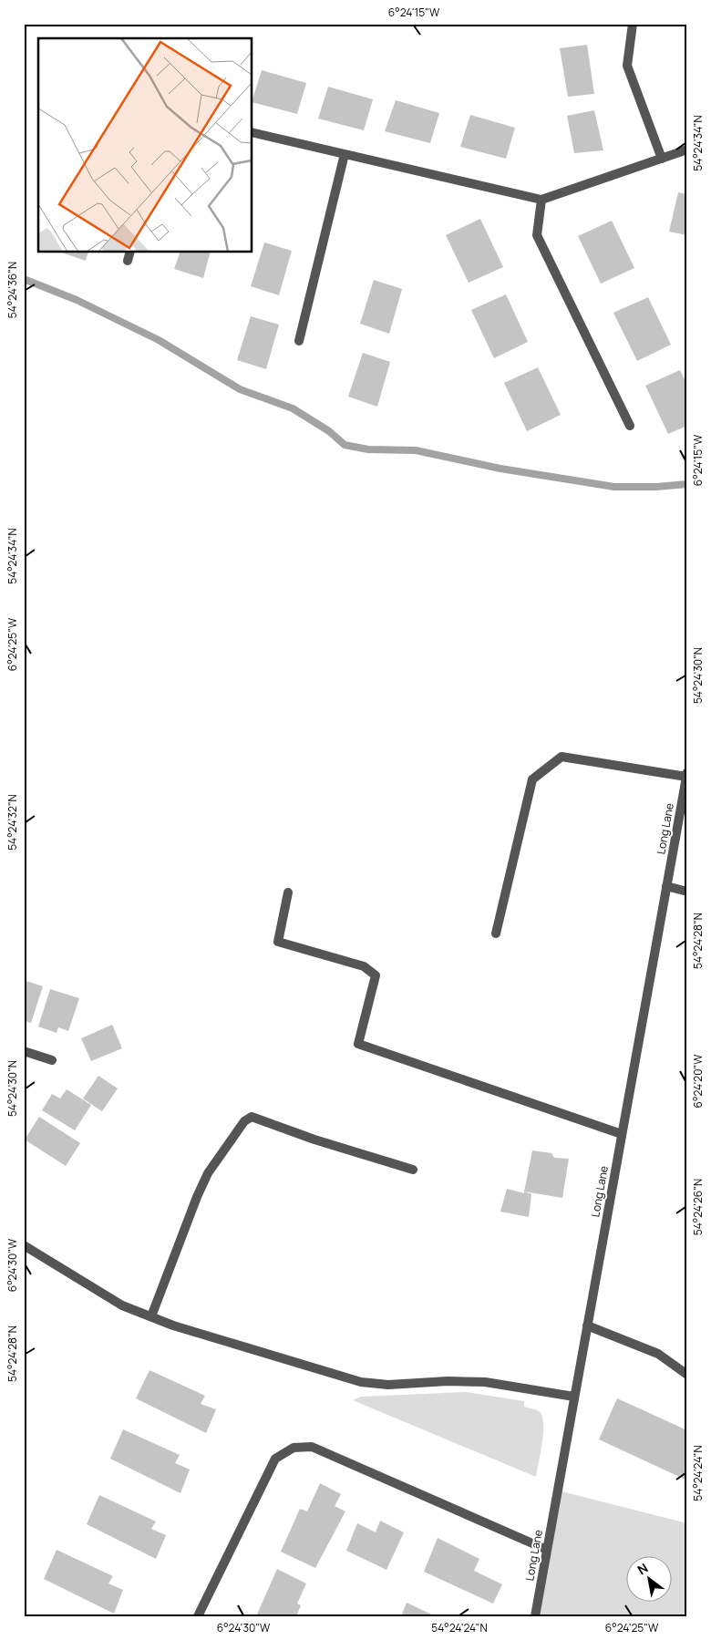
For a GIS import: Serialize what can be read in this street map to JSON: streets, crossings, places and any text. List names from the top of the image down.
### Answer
{
  "streets": {
    "street": ["Long Lane"]
  },
  "north": "top left",
  "coordinates": [
    "6°24'15\"W",
    "54°24'34\"N",
    "54°24'36\"N",
    "6°24'25\"W",
    "54°24'30\"N",
    "54°24'32\"N",
    "54°24'28\"N",
    "6°24'20\"W",
    "54°24'26\"N",
    "6°24'30\"W",
    "54°24'24\"N"
  ]
}
